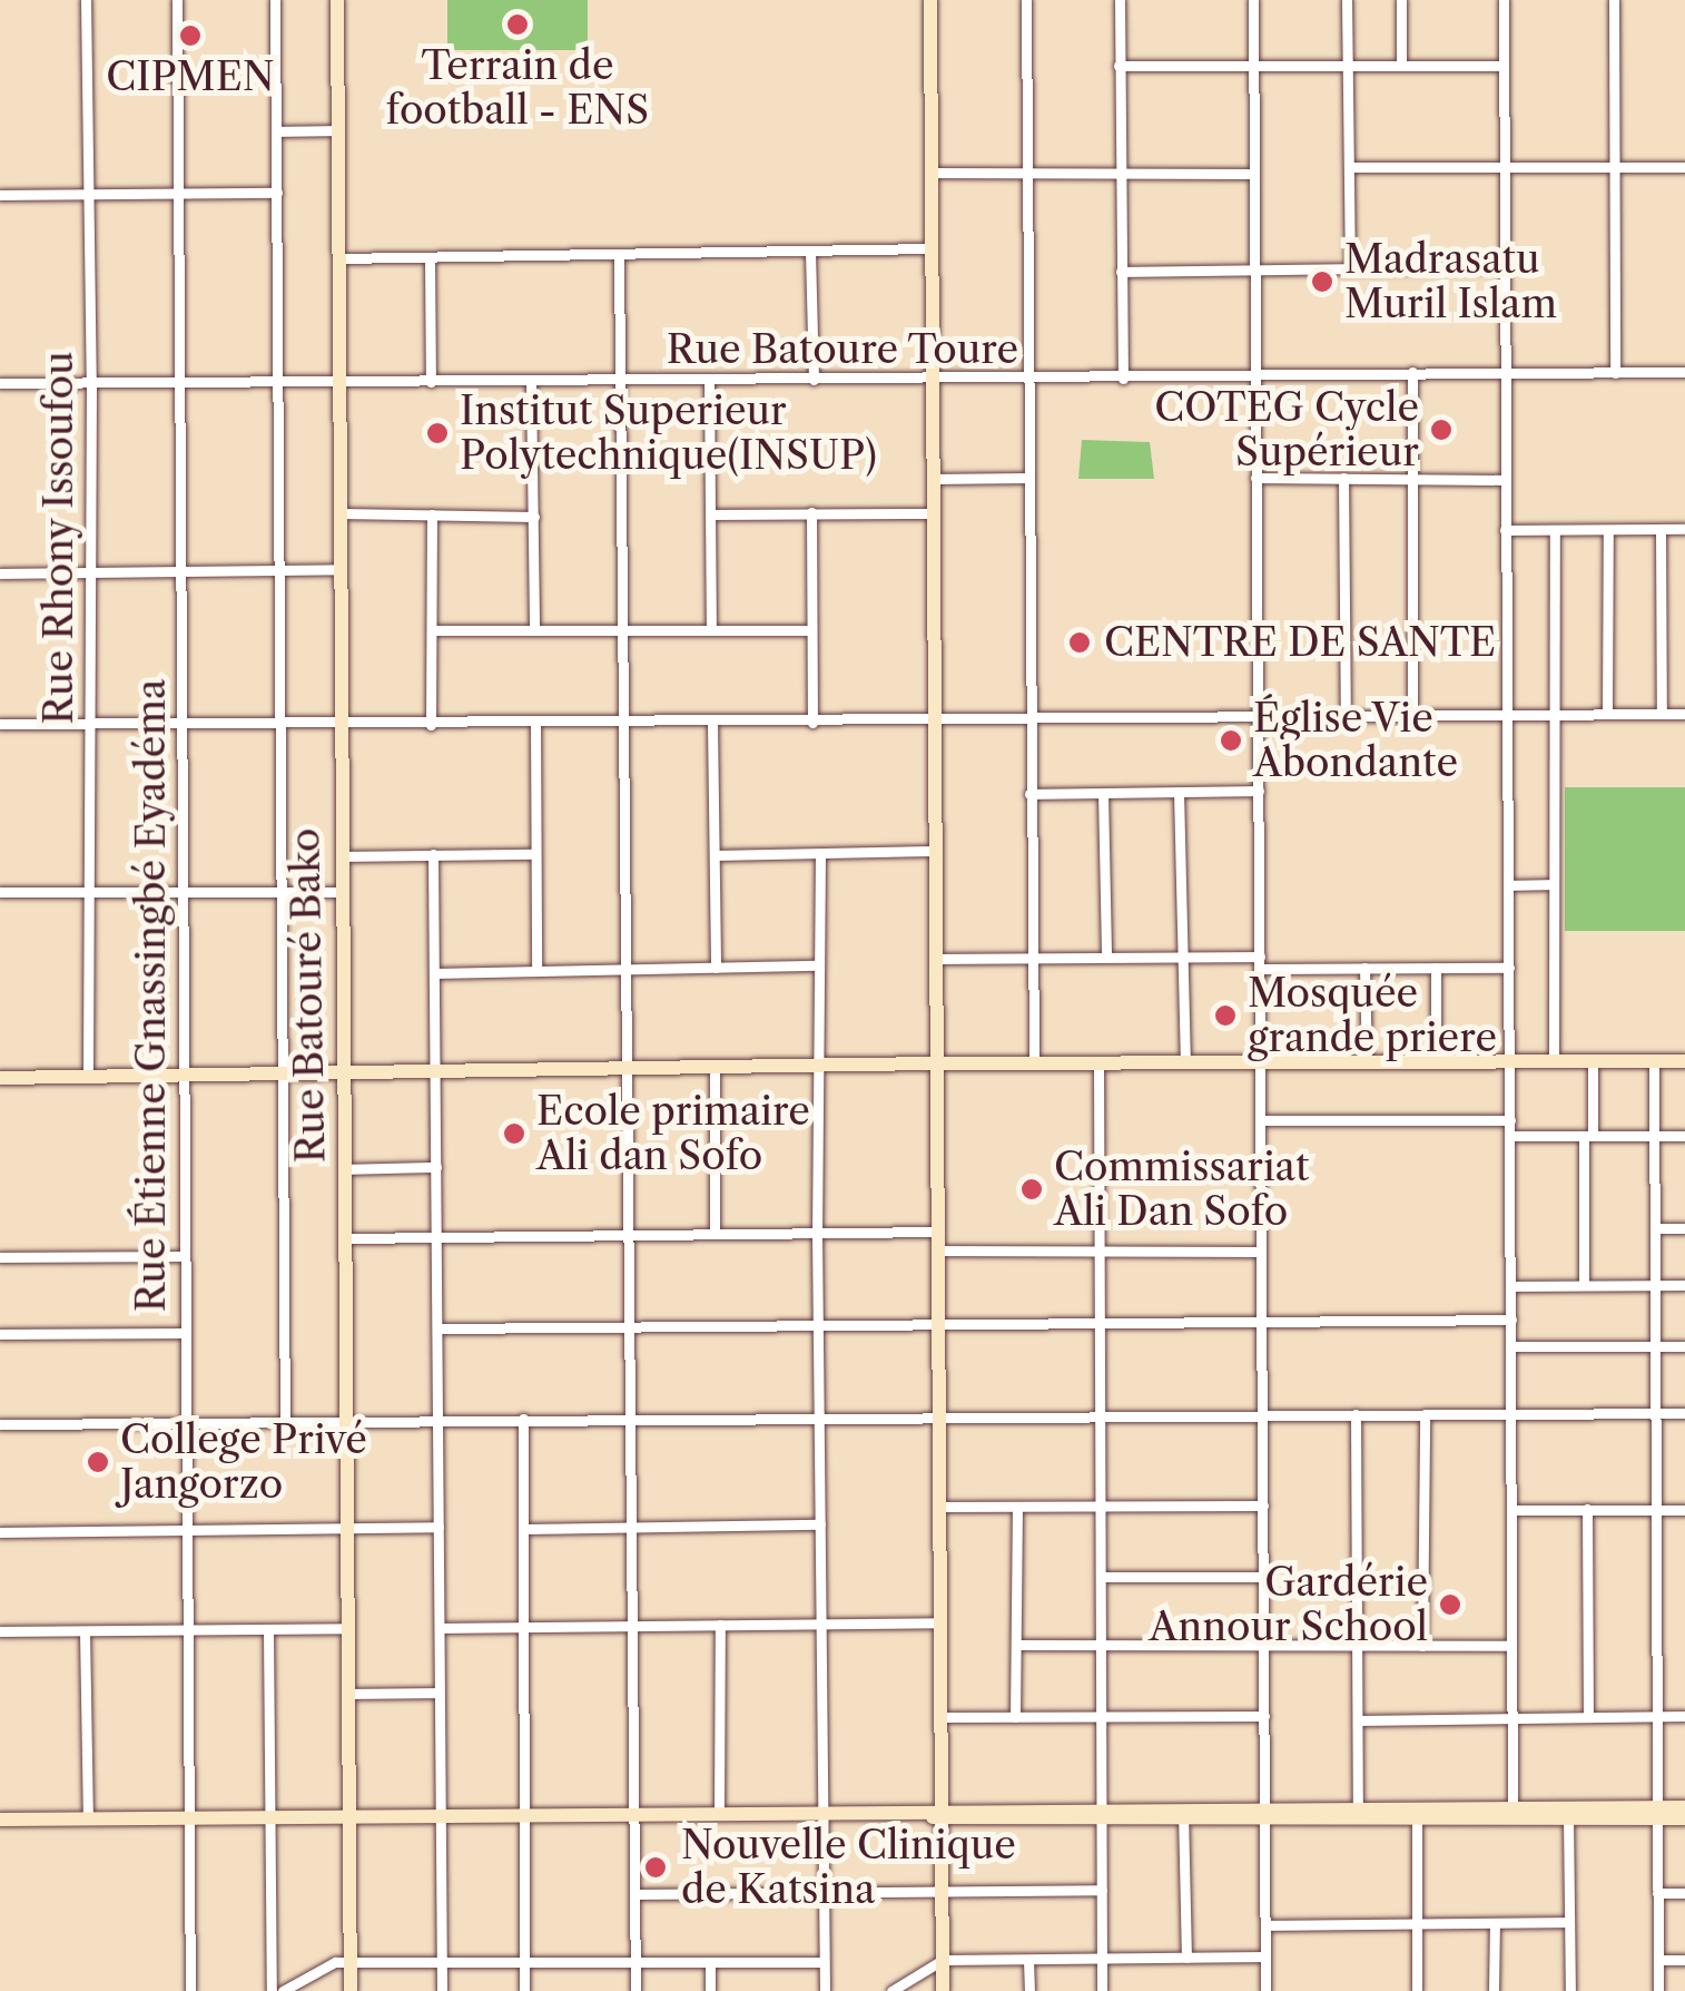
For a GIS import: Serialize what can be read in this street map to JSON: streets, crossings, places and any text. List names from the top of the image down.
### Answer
{
  "streets": {
    "street": [
      "Rue Batoure Toure",
      "Rue Rhony Issoufou",
      "Rue Étienne Gnassingbé Eyadéma",
      "Rue Batouré Bako"
    ]
  },
  "crossings": [
    ["Rue Batoure Toure", "Rue Rhony Issoufou"],
    ["Rue Batoure Toure", "Rue Étienne Gnassingbé Eyadéma"],
    ["Rue Batoure Toure", "Rue Batouré Bako"]
  ],
  "places": [
    "Terrain de football - ENS",
    "CIPMEN",
    "Madrasatu Muril Islam",
    "COTEG Cycle Supérieur",
    "Institut Superieur Polytechnique(INSUP)",
    "CENTRE DE SANTE",
    "Église Vie Abondante",
    "Mosquée grande priere",
    "Ecole primaire Ali dan Sofo",
    "Commissariat Ali Dan Sofo",
    "College Privé Jangorzo",
    "Gardérie Annour School",
    "Nouvelle Clinique de Katsina"
  ]
}
